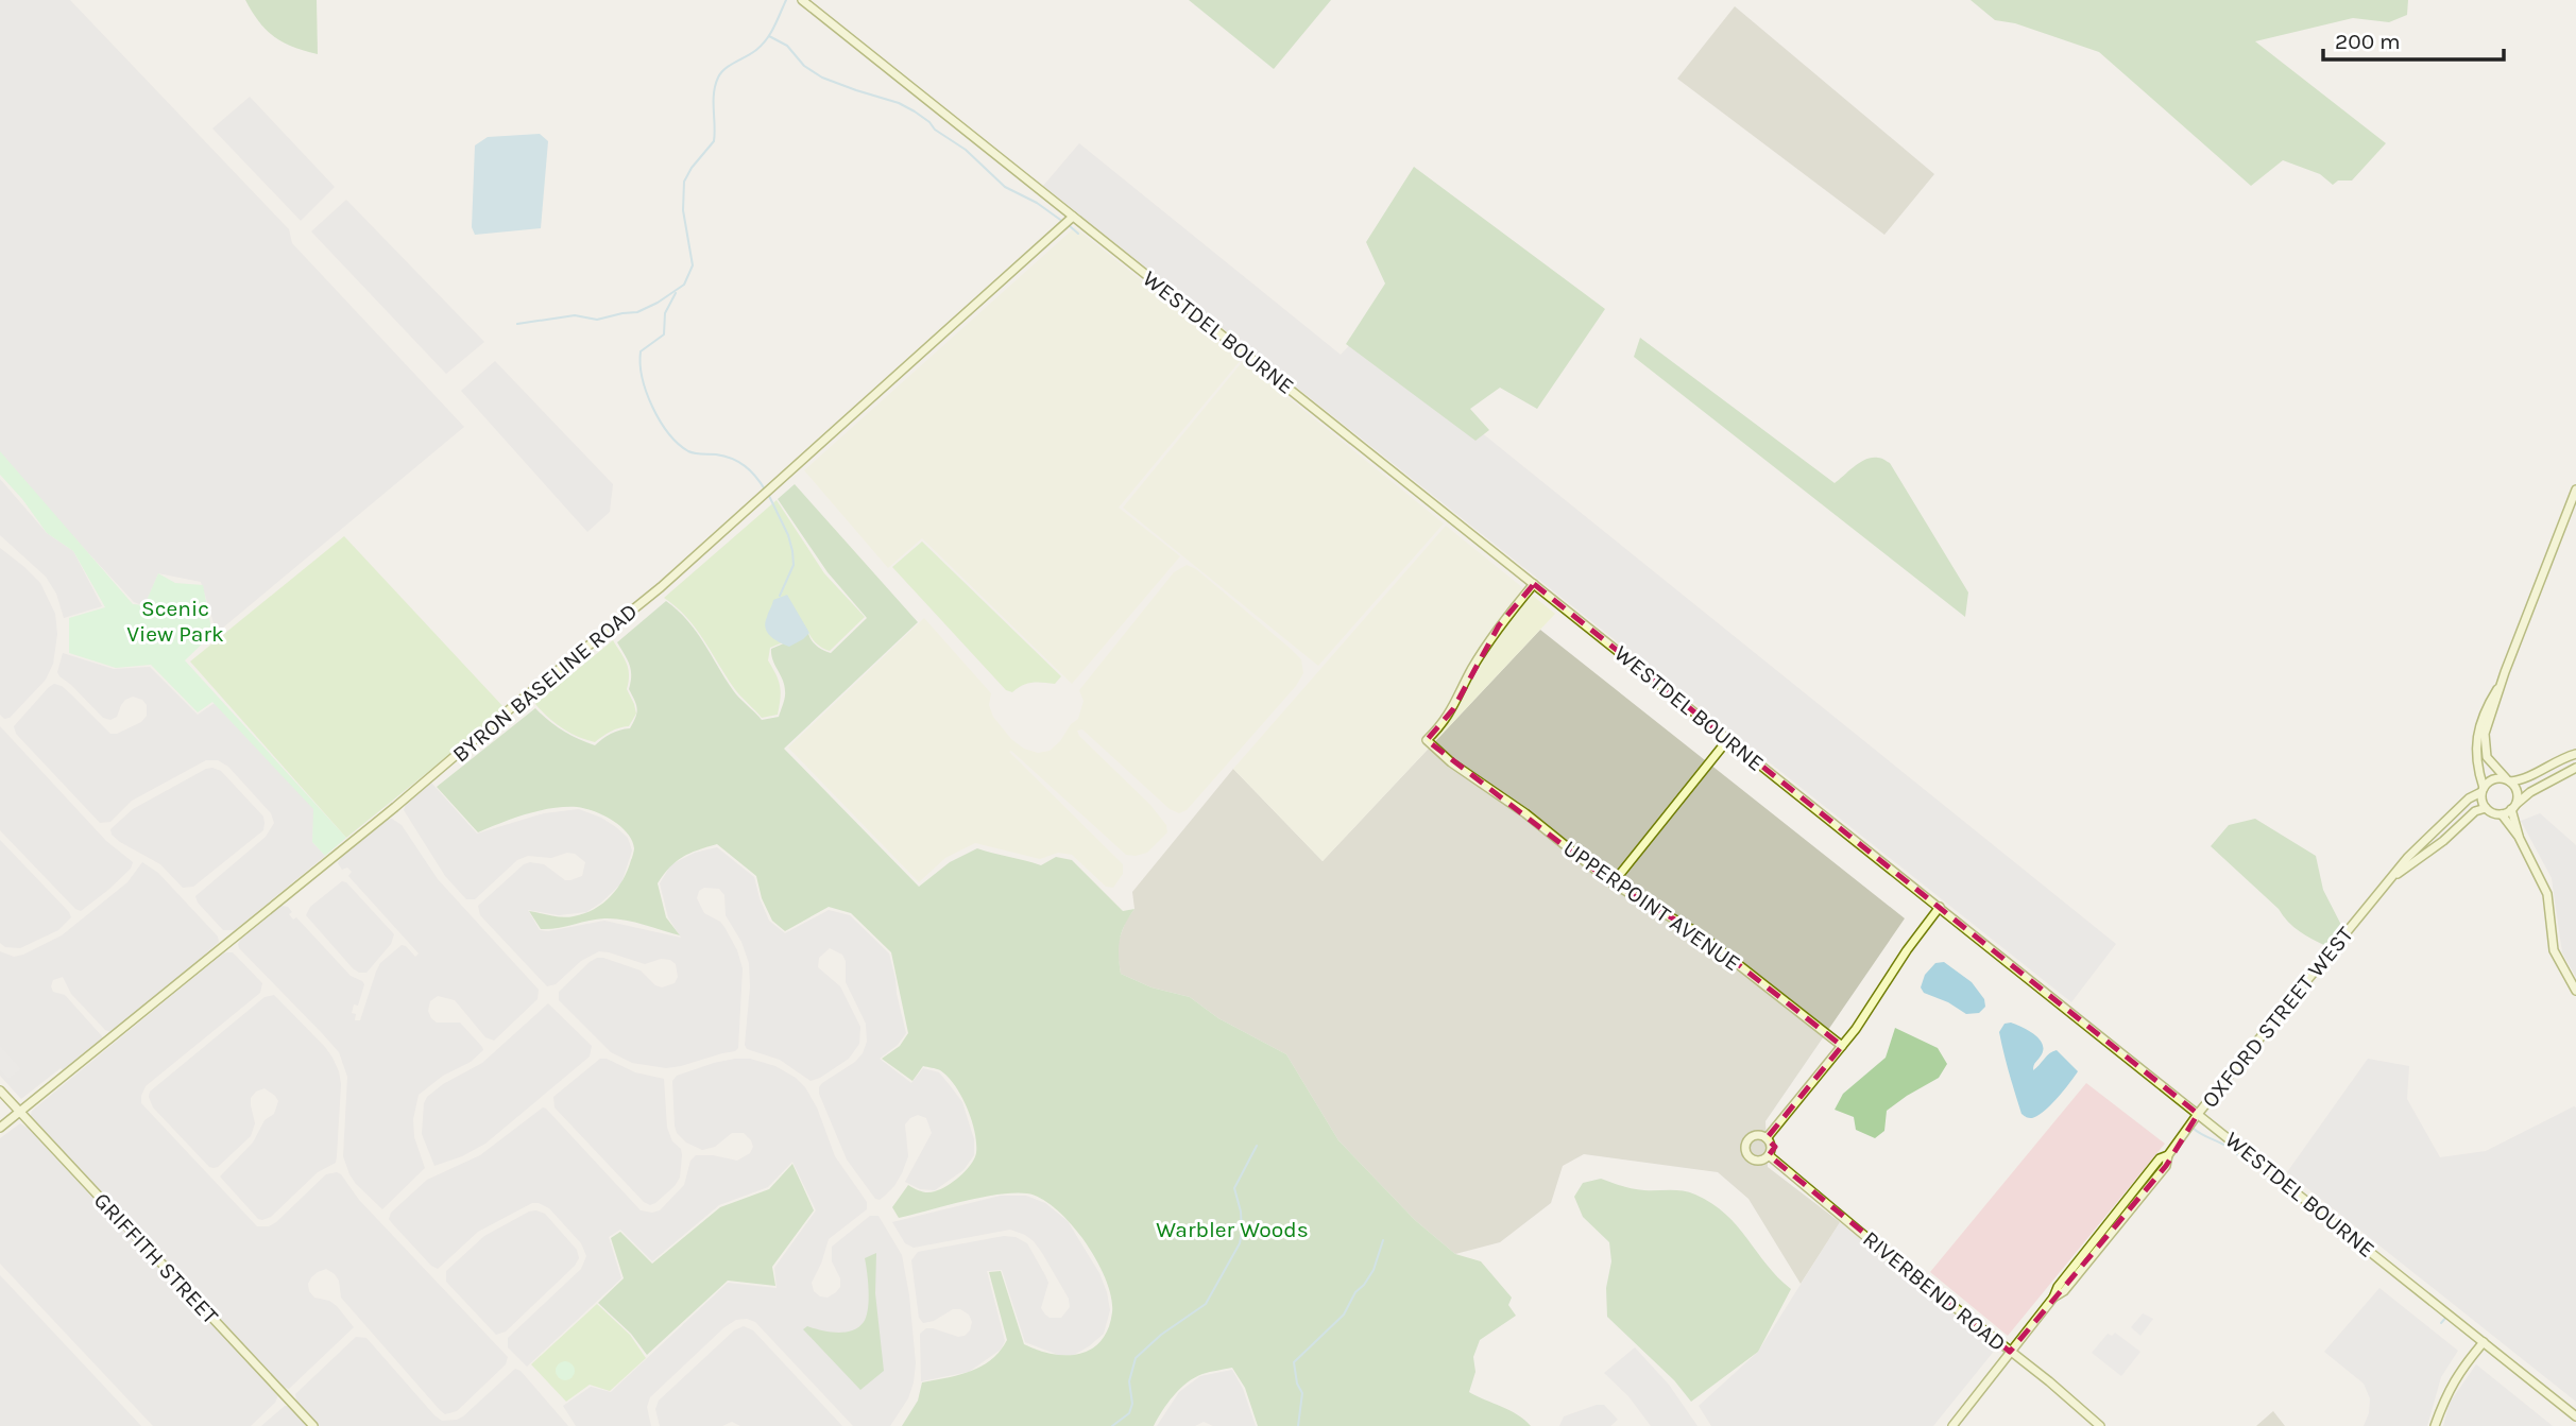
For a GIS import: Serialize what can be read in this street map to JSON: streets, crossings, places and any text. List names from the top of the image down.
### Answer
{
  "streets": {
    "main road": [
      "WESTDEL BOURNE",
      "BYRON BASELINE ROAD",
      "UPPERPOINT AVENUE",
      "OXFORD STREET WEST",
      "GRIFFITH STREET",
      "RIVERBEND ROAD"
    ]
  },
  "crossings": [
    ["WESTDEL BOURNE", "BYRON BASELINE ROAD"],
    ["WESTDEL BOURNE", "UPPERPOINT AVENUE"],
    ["WESTDEL BOURNE", "OXFORD STREET WEST"],
    ["BYRON BASELINE ROAD", "GRIFFITH STREET"],
    ["OXFORD STREET WEST", "RIVERBEND ROAD"]
  ],
  "parks": ["Scenic View Park", "Warbler Woods"],
  "scale_bar": "200 m"
}
